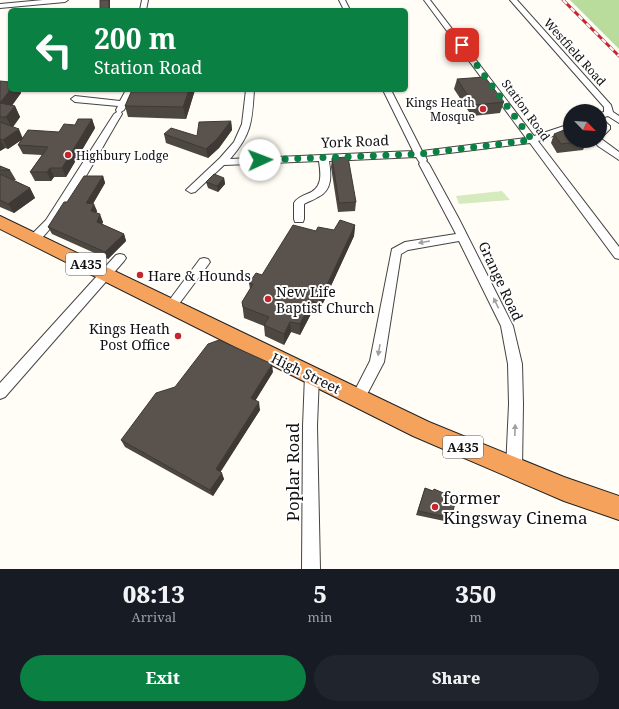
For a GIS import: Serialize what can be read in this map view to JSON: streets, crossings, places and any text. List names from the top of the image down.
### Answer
{
  "streets": {
    "highway": ["A435", "High Street"],
    "street": [
      "Westfield Road",
      "Station Road",
      "York Road",
      "Grange Road",
      "Poplar Road"
    ]
  },
  "crossings": [
    ["Station Road", "York Road"],
    ["York Road", "Grange Road"],
    ["Grange Road", "High Street"],
    ["High Street", "Poplar Road"]
  ],
  "one_way": ["Grange Road"],
  "places": [
    "Kings Heath Mosque",
    "Highbury Lodge",
    "Hare & Hounds",
    "New Life Baptist Church",
    "Kings Heath Post Office",
    "former Kingsway Cinema"
  ],
  "north": "bottom right",
  "page": {
    "turn": ["200 m", "Station Road"],
    "eta": [
      "08:13",
      "Arrival",
      "5",
      "min",
      "350",
      "m"
    ],
    "buttons": ["Exit", "Share"]
  }
}
